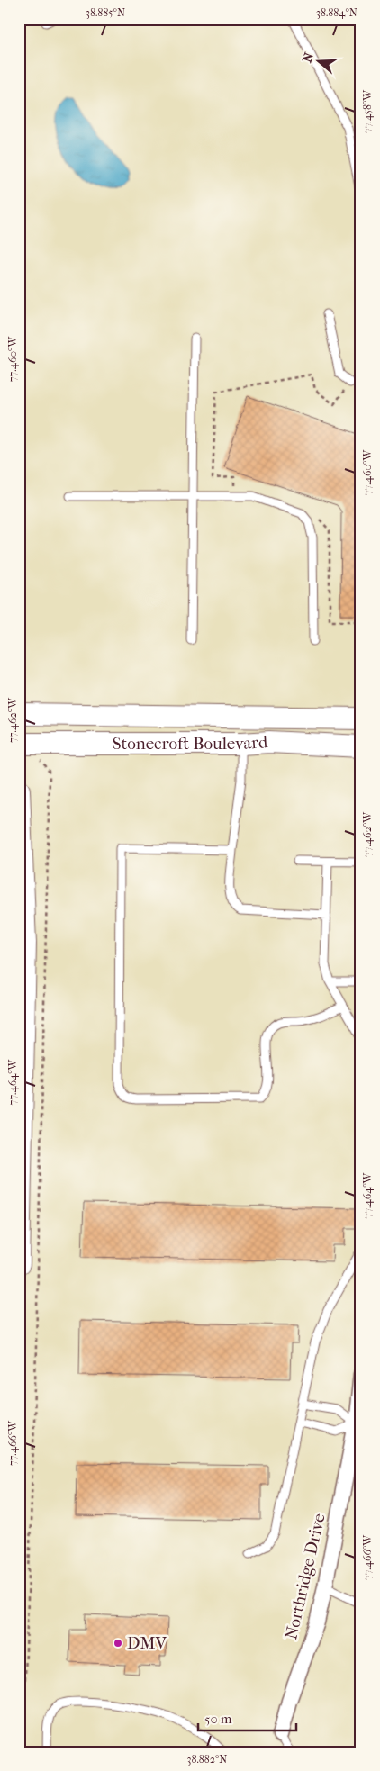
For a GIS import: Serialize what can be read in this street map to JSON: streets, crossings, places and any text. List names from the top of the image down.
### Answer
{
  "streets": {
    "main road": ["Stonecroft Boulevard"],
    "street": ["Northridge Drive"]
  },
  "places": ["DMV"],
  "scale_bar": "50 m",
  "north": "left",
  "coordinates": [
    "38.885°N",
    "38.884°N",
    "77.458°W",
    "77.460°W",
    "77.462°W",
    "77.464°W",
    "77.466°W",
    "38.882°N"
  ]
}
